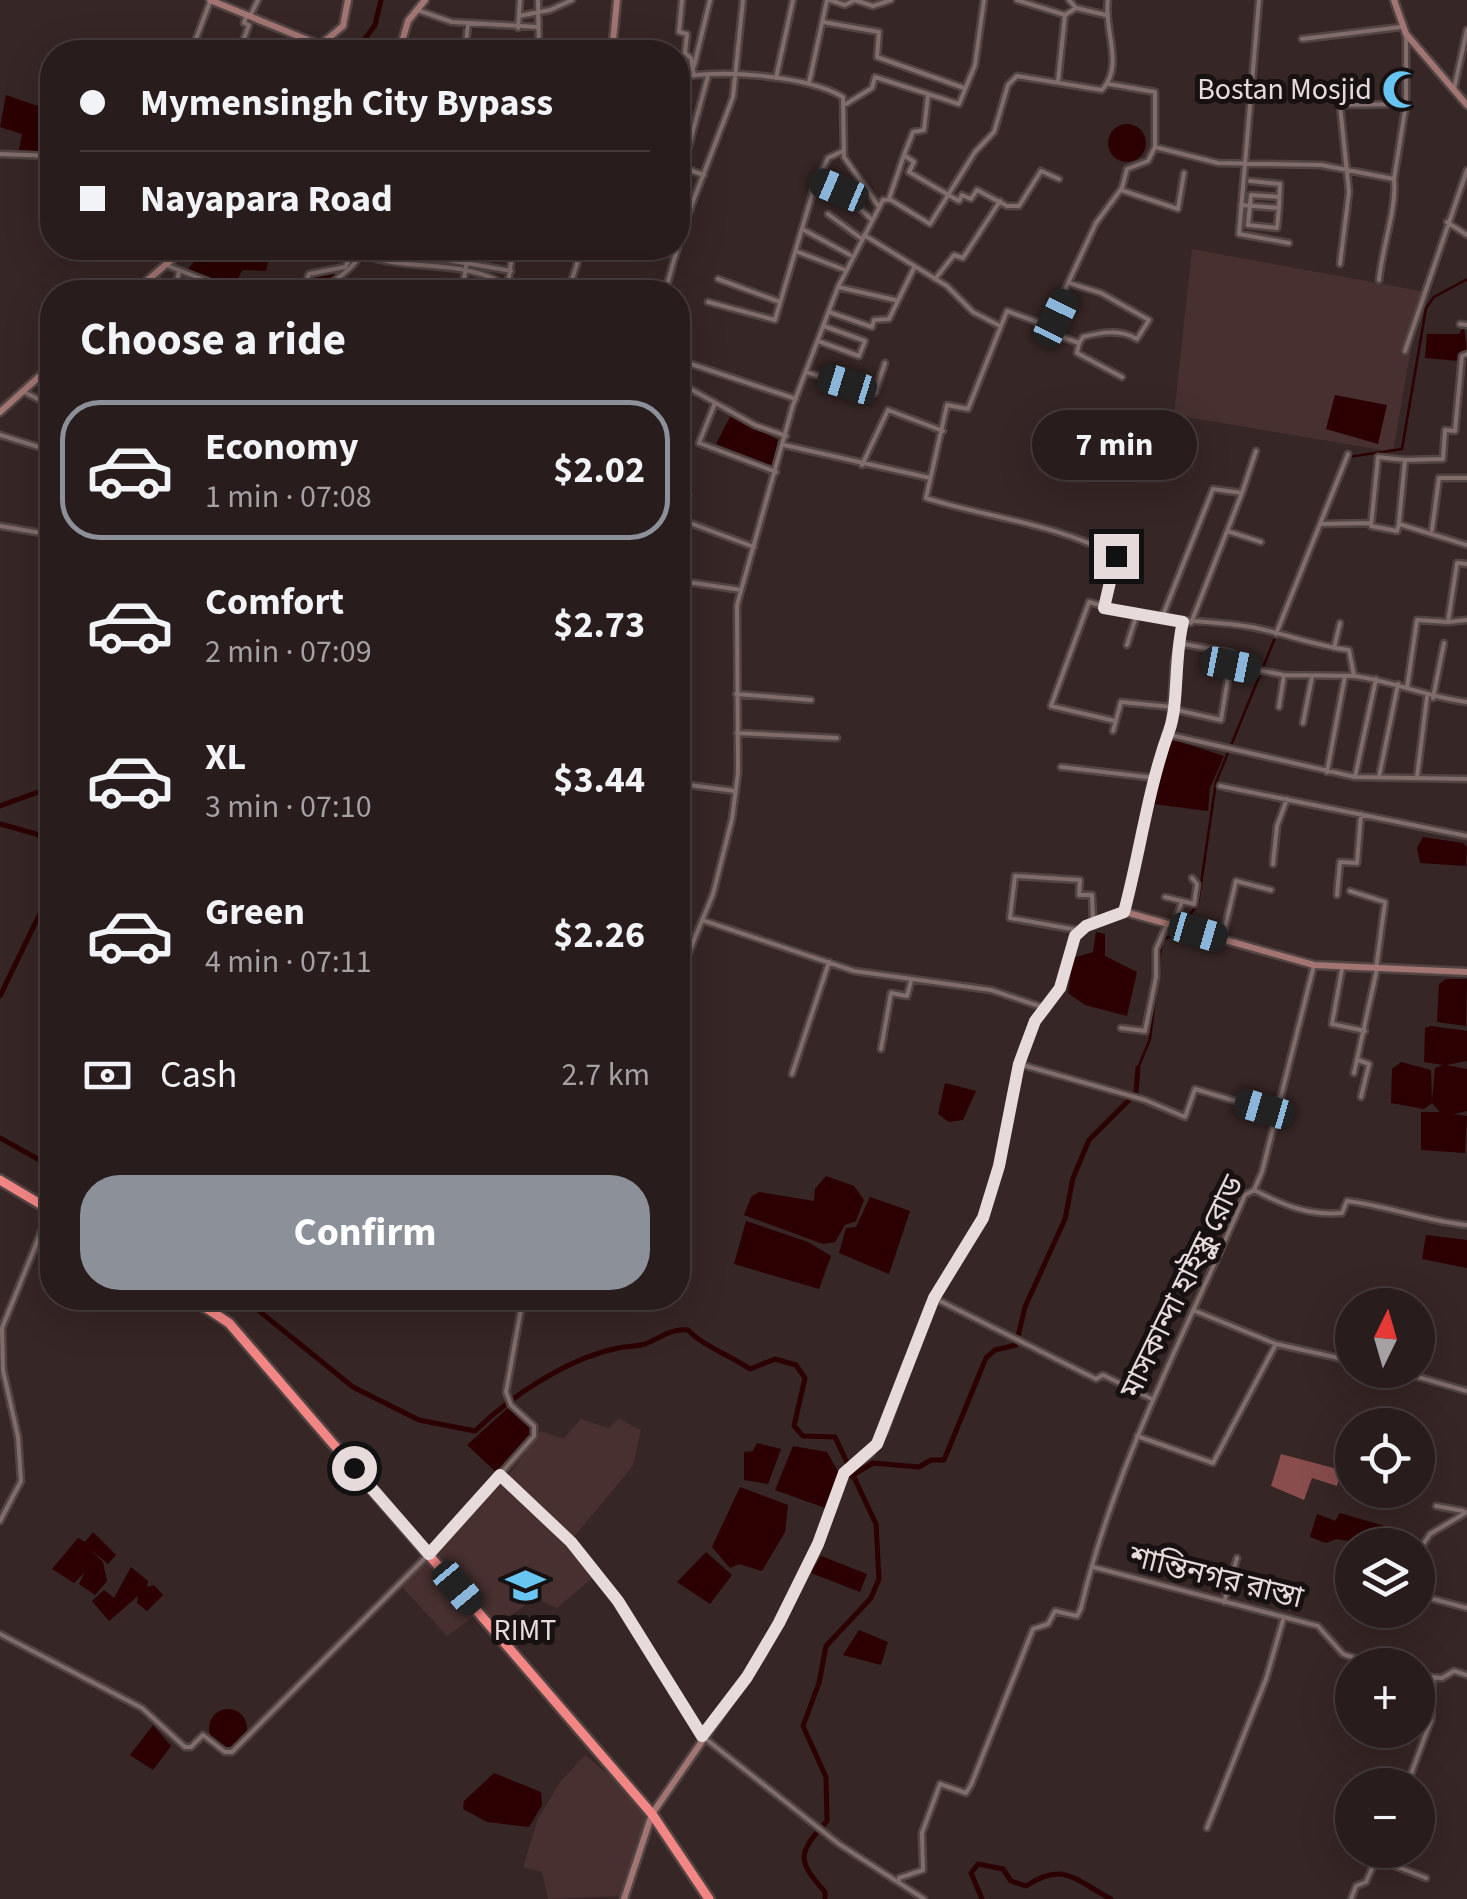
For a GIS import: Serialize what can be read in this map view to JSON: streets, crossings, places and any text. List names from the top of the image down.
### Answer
{
  "streets": {
    "street": ["মাসকান্দা হাইস্কুল রোড", "শান্তিনগর রাস্তা"]
  },
  "crossings": [
    ["মাসকান্দা হাইস্কুল রোড", "শান্তিনগর রাস্তা"]
  ],
  "places": {
    "mosque": ["Bostan Mosjid"],
    "school or university": ["RIMT"]
  },
  "north": "top",
  "page": {
    "banner": ["Mymensingh City Bypass", "Nayapara Road"],
    "heading": "Choose a ride",
    "list": [
      {
        "name": "Economy",
        "note": "1 min · 07:08",
        "value": "$2.02"
      },
      {
        "name": "Comfort",
        "note": "2 min · 07:09",
        "value": "$2.73"
      },
      {
        "name": "XL",
        "note": "3 min · 07:10",
        "value": "$3.44"
      },
      {
        "name": "Green",
        "note": "4 min · 07:11",
        "value": "$2.26"
      }
    ],
    "bubble": "7 min",
    "pay": ["Cash", "2.7 km"],
    "buttons": "Confirm",
    "map_buttons": ["+", "−"]
  }
}
